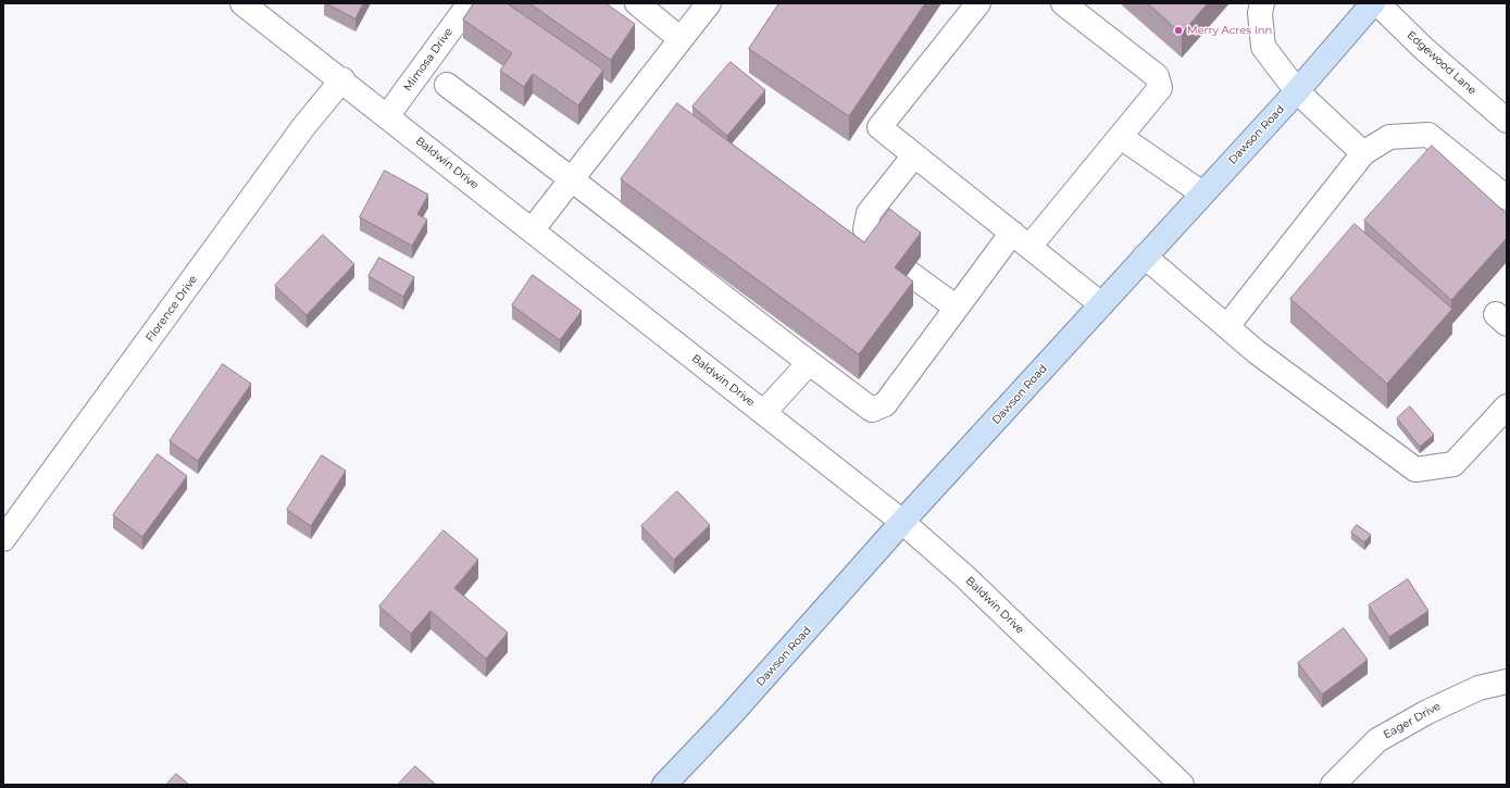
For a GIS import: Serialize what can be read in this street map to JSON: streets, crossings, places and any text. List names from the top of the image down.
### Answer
{
  "streets": {
    "main road": ["Dawson Road"],
    "street": [
      "Mimosa Drive",
      "Edgewood Lane",
      "Baldwin Drive",
      "Florence Drive",
      "Eager Drive"
    ]
  },
  "crossings": [
    ["Mimosa Drive", "Baldwin Drive"],
    ["Dawson Road", "Baldwin Drive"],
    ["Baldwin Drive", "Florence Drive"]
  ],
  "places": ["Merry Acres Inn"]
}
